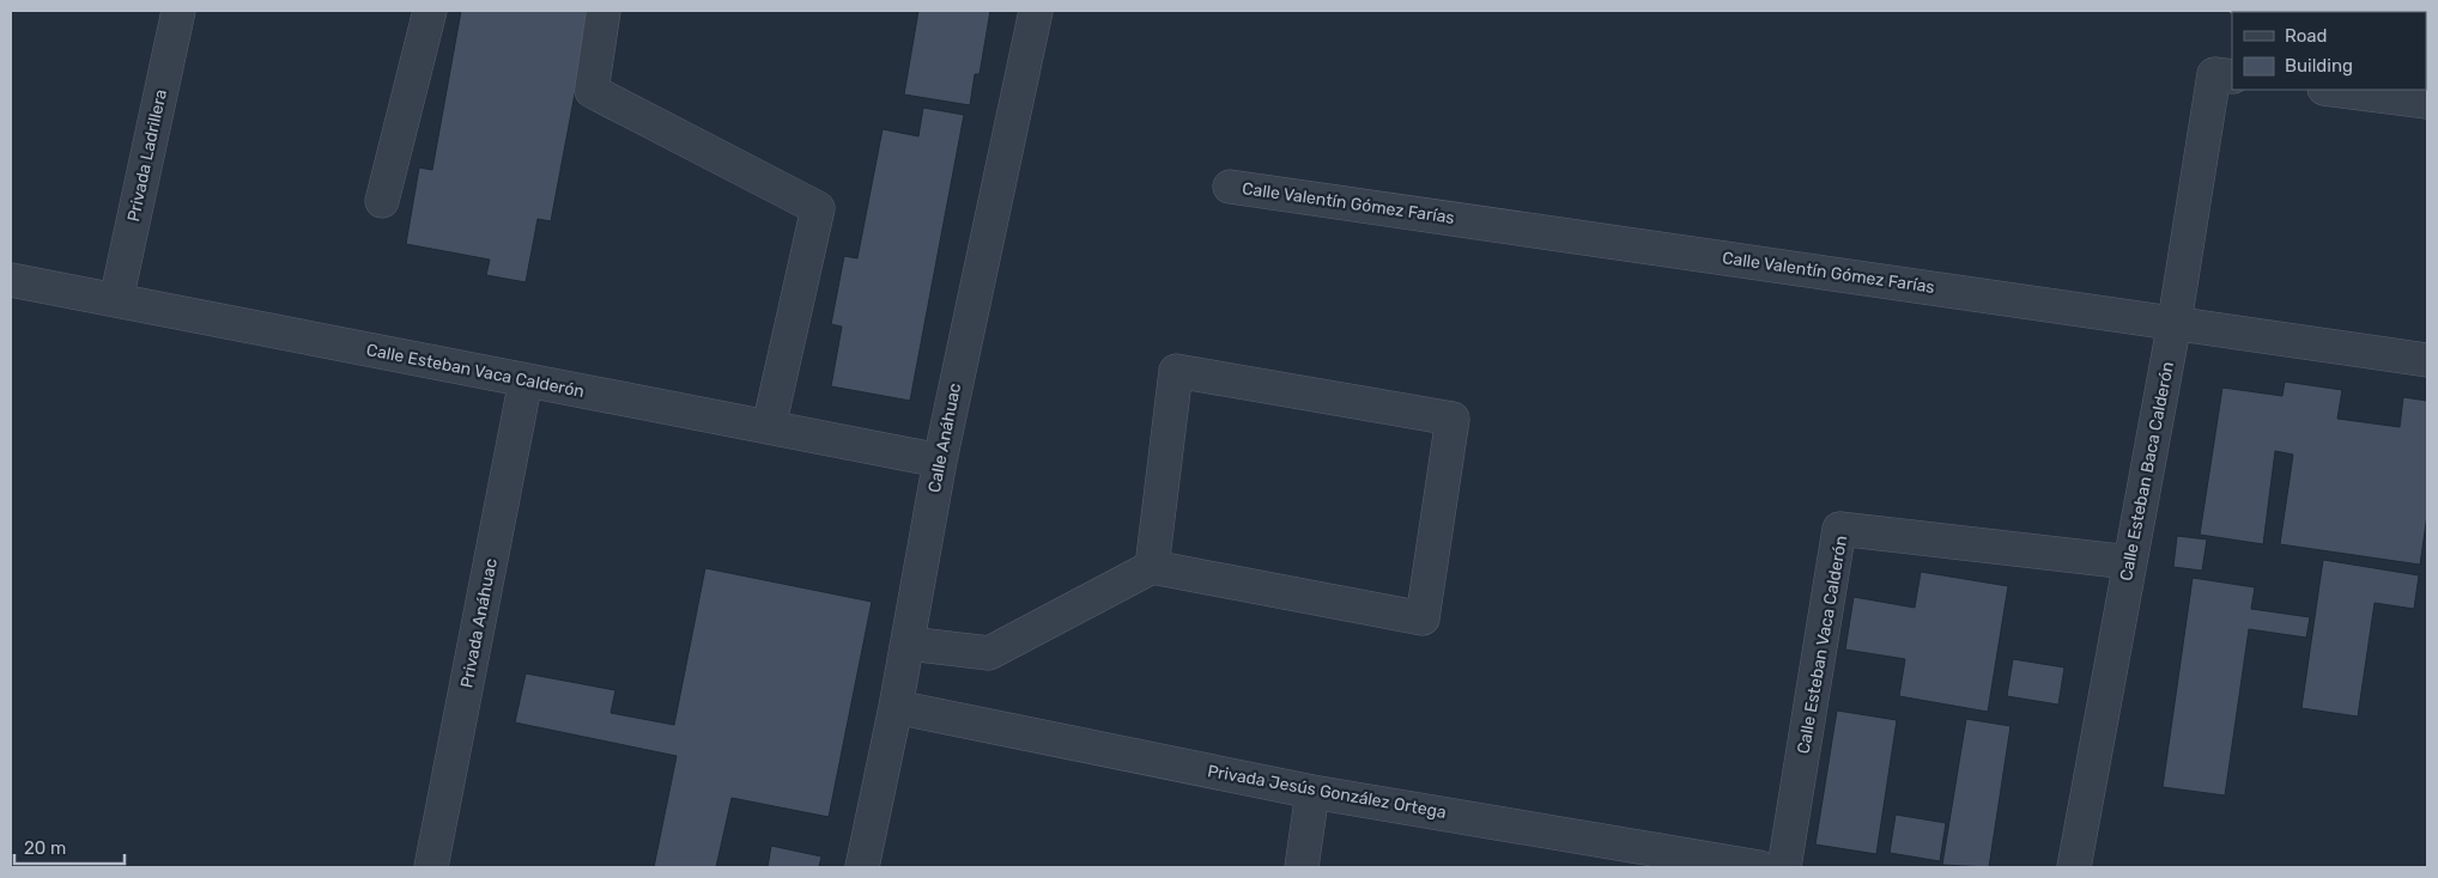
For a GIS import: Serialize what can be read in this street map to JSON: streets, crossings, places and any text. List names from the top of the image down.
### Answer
{
  "streets": {
    "street": [
      "Privada Ladrillera",
      "Calle Valentín Gómez Farías",
      "Calle Esteban Vaca Calderón",
      "Calle Anáhuac",
      "Calle Esteban Baca Calderón",
      "Privada Anáhuac",
      "Privada Jesús González Ortega"
    ]
  },
  "crossings": [
    ["Privada Ladrillera", "Calle Esteban Vaca Calderón"],
    ["Calle Valentín Gómez Farías", "Calle Esteban Baca Calderón"],
    ["Calle Esteban Vaca Calderón", "Calle Anáhuac"],
    ["Calle Esteban Vaca Calderón", "Calle Esteban Baca Calderón"],
    ["Calle Esteban Vaca Calderón", "Privada Anáhuac"],
    ["Calle Anáhuac", "Privada Jesús González Ortega"]
  ],
  "legend": ["Road", "Building"],
  "scale_bar": "20 m"
}
